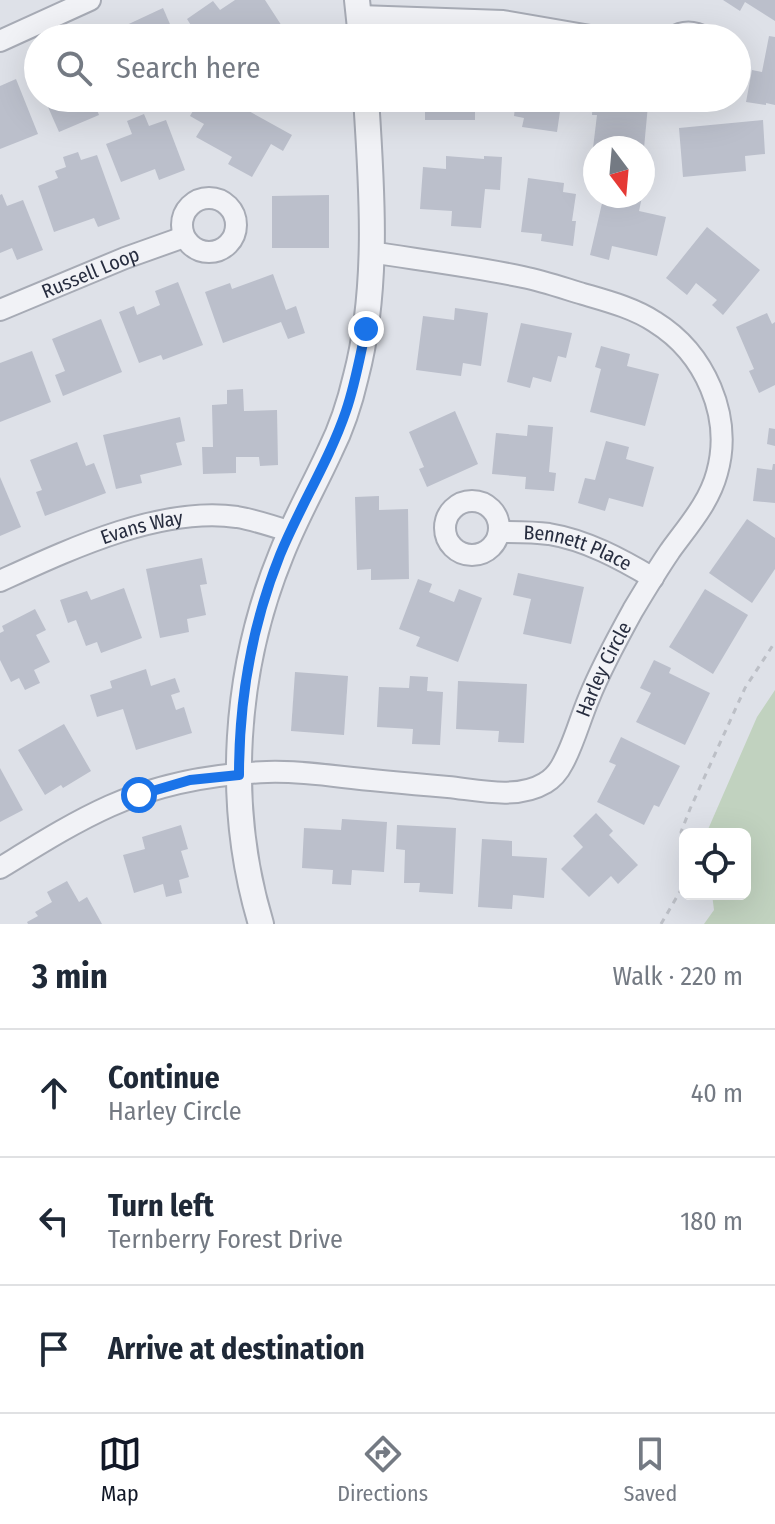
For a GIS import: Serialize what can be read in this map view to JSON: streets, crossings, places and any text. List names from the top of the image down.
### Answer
{
  "streets": {
    "street": [
      "Russell Loop",
      "Evans Way",
      "Bennett Place",
      "Harley Circle"
    ]
  },
  "crossings": [
    ["Bennett Place", "Harley Circle"]
  ],
  "north": "bottom",
  "page": {
    "search": "Search here",
    "heading": ["3 min", "Walk · 220 m"],
    "list": [
      ["Continue", "Harley Circle", "40 m"],
      ["Turn left", "Ternberry Forest Drive", "180 m"],
      "Arrive at destination"
    ],
    "nav": ["Map", "Directions", "Saved"]
  }
}
